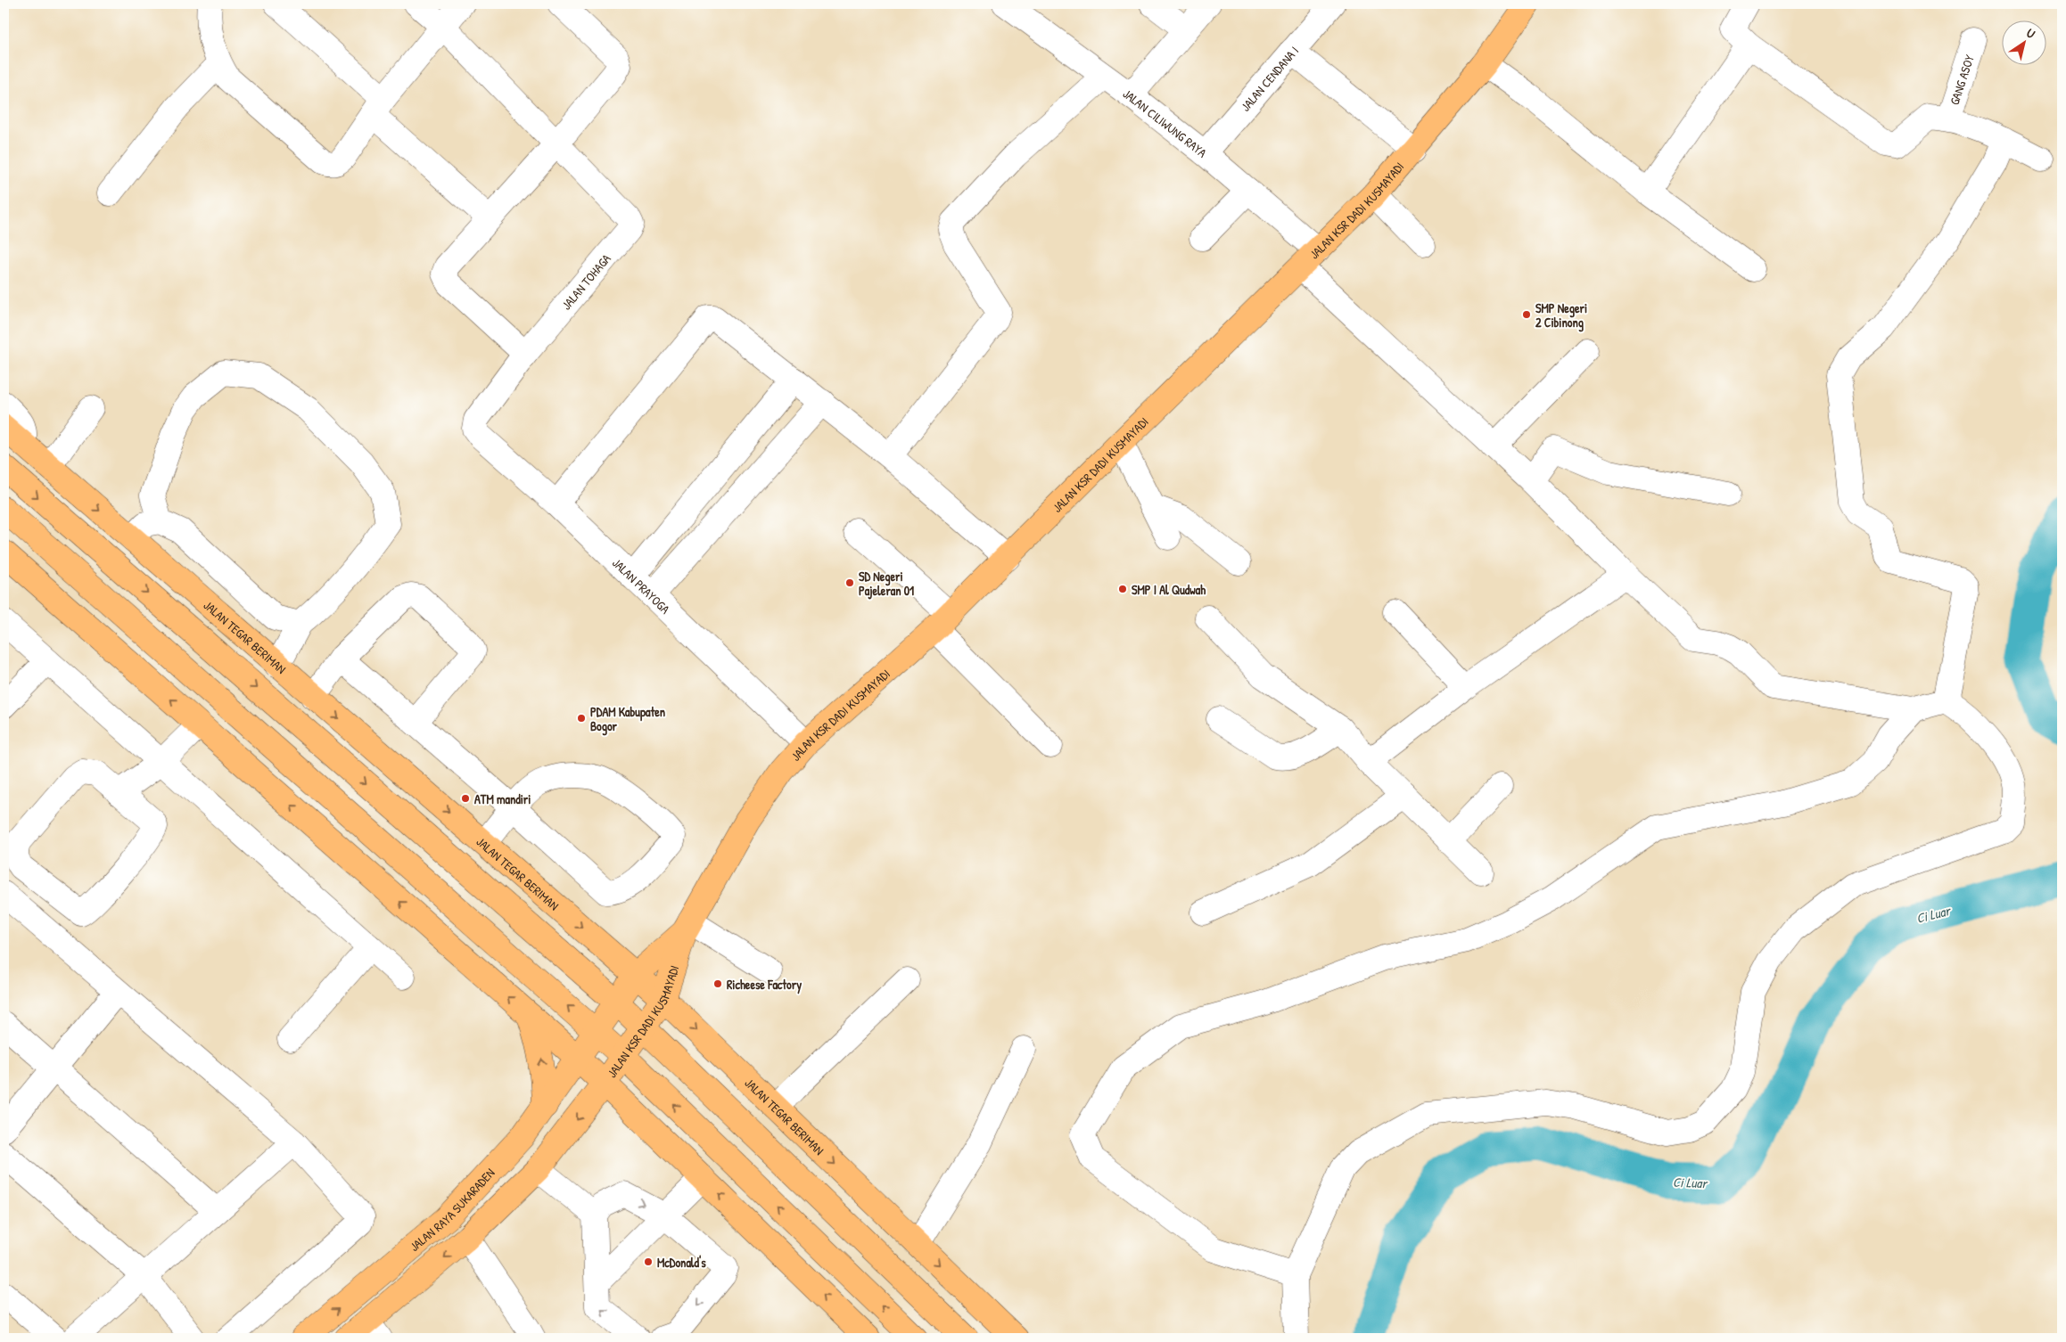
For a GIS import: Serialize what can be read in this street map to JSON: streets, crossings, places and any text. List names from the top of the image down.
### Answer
{
  "streets": {
    "main road": ["JALAN KSR DADI KUSMAYADI", "JALAN TEGAR BERIMAN", "JALAN RAYA SUKARADEN"],
    "street": [
      "JALAN CENDANA I",
      "GANG ASOY",
      "JALAN CILIWUNG RAYA",
      "JALAN TOHAGA",
      "JALAN PRAYOGA"
    ]
  },
  "crossings": [
    ["JALAN CENDANA I", "JALAN CILIWUNG RAYA"],
    ["JALAN CILIWUNG RAYA", "JALAN KSR DADI KUSMAYADI"],
    ["JALAN KSR DADI KUSMAYADI", "JALAN PRAYOGA"],
    ["JALAN KSR DADI KUSMAYADI", "JALAN TEGAR BERIMAN"],
    ["JALAN KSR DADI KUSMAYADI", "JALAN RAYA SUKARADEN"],
    ["JALAN TOHAGA", "JALAN PRAYOGA"]
  ],
  "water": ["Ci Luar"],
  "places": [
    "SMP Negeri 2 Cibinong",
    "SD Negeri Pajeleran 01",
    "SMP I Al Qudwah",
    "PDAM Kabupaten Bogor",
    "ATM mandiri",
    "Richeese Factory",
    "McDonald's"
  ],
  "north": "top right"
}
